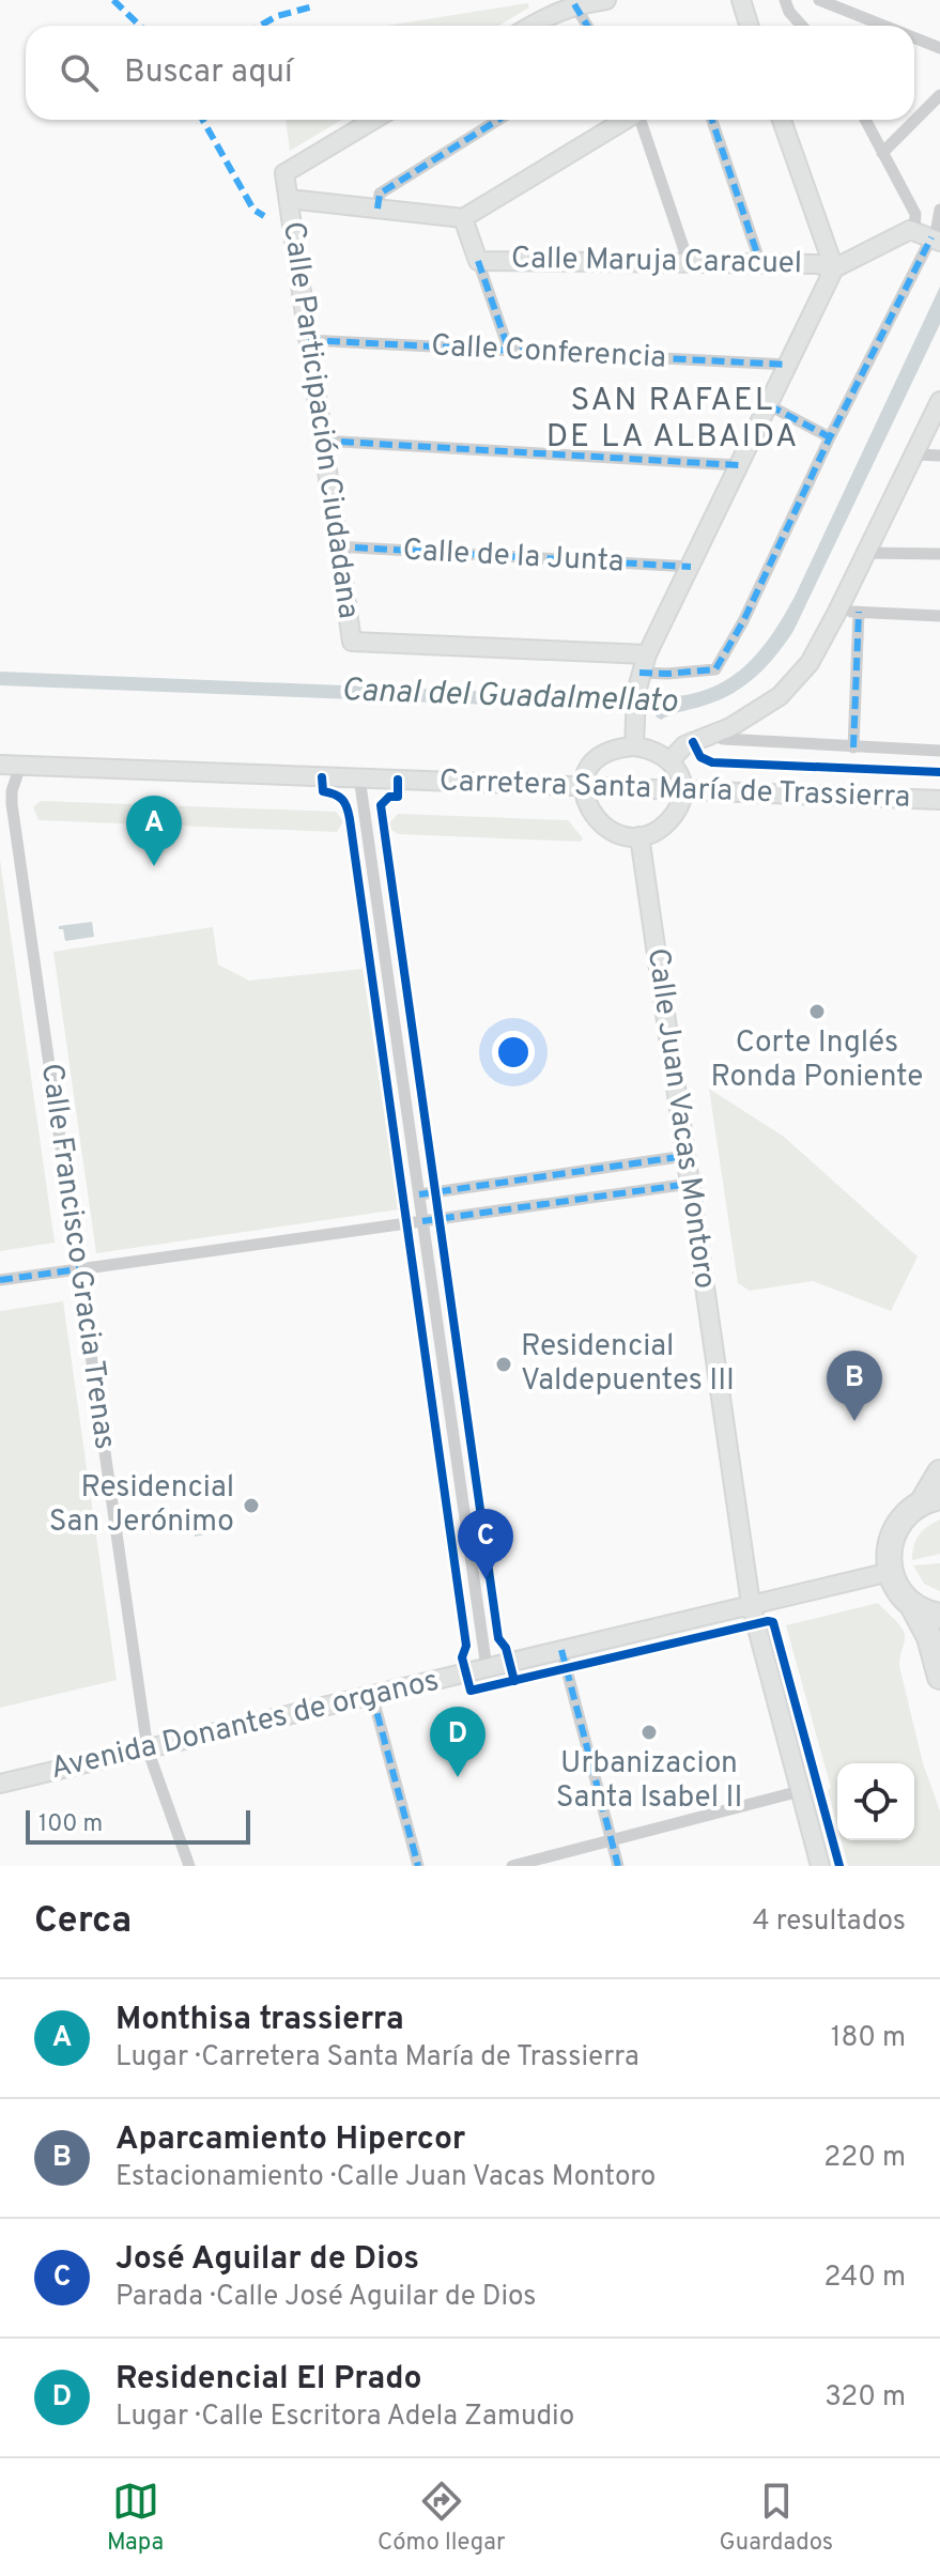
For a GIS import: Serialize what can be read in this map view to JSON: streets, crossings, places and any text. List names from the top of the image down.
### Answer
{
  "streets": {
    "street": [
      "Calle Maruja Caracuel",
      "Calle Conferencia",
      "Calle Participación Ciudadana",
      "Calle de la Junta",
      "Carretera Santa María de Trassierra",
      "Calle Juan Vacas Montoro",
      "Calle Francisco Gracia Trenas",
      "Avenida Donantes de organos"
    ]
  },
  "crossings": [
    ["Calle Conferencia", "Calle Participación Ciudadana"],
    ["Calle Participación Ciudadana", "Calle de la Junta"],
    ["Carretera Santa María de Trassierra", "Calle Francisco Gracia Trenas"],
    ["Calle Juan Vacas Montoro", "Avenida Donantes de organos"],
    ["Calle Francisco Gracia Trenas", "Avenida Donantes de organos"]
  ],
  "districts": ["SAN RAFAEL DE LA ALBAIDA"],
  "water": ["Canal del Guadalmellato"],
  "places": [
    "Corte Inglés Ronda Poniente",
    "Residencial Valdepuentes III",
    "Residencial San Jerónimo",
    "Urbanizacion Santa Isabel II"
  ],
  "scale_bar": "100 m",
  "page": {
    "search": "Buscar aquí",
    "pins": [
      "A",
      "B",
      "C",
      "D"
    ],
    "scale": "100 m",
    "heading": ["Cerca", "4 resultados"],
    "list": [
      {
        "mark": "A",
        "name": "Monthisa trassierra",
        "note": "Lugar · Carretera Santa María de Trassierra",
        "value": "180 m"
      },
      {
        "mark": "B",
        "name": "Aparcamiento Hipercor",
        "note": "Estacionamiento · Calle Juan Vacas Montoro",
        "value": "220 m"
      },
      {
        "mark": "C",
        "name": "José Aguilar de Dios",
        "note": "Parada · Calle José Aguilar de Dios",
        "value": "240 m"
      },
      {
        "mark": "D",
        "name": "Residencial El Prado",
        "note": "Lugar · Calle Escritora Adela Zamudio",
        "value": "320 m"
      }
    ],
    "nav": ["Mapa", "Cómo llegar", "Guardados"]
  }
}
